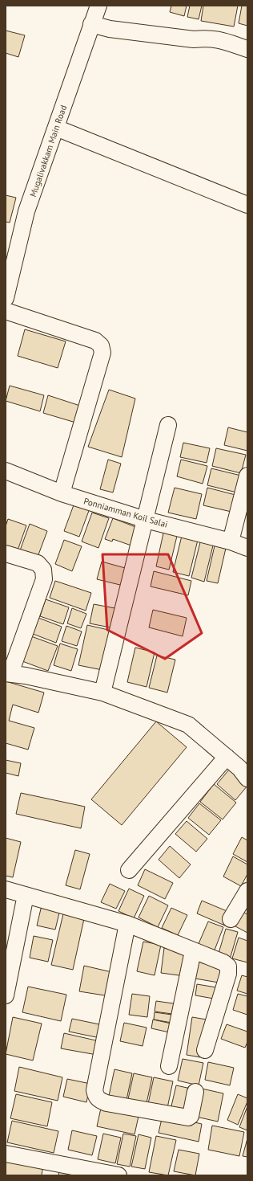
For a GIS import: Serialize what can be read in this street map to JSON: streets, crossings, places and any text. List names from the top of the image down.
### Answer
{
  "streets": {
    "street": ["Mugalivakkam Main Road", "Ponniamman Koil Salai"]
  }
}
